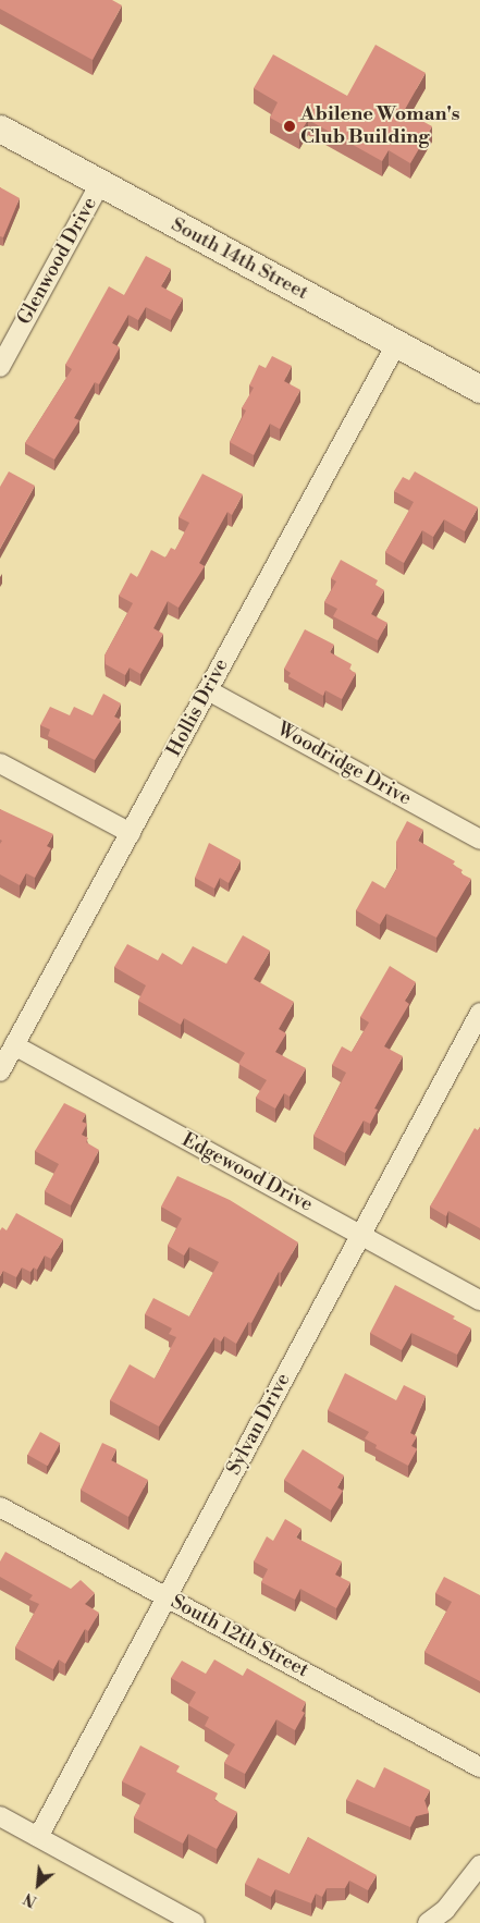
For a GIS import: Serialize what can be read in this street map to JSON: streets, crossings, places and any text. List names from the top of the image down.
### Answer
{
  "streets": {
    "main road": ["South 14th Street"],
    "street": [
      "Glenwood Drive",
      "Hollis Drive",
      "Woodridge Drive",
      "Edgewood Drive",
      "Sylvan Drive",
      "South 12th Street"
    ]
  },
  "crossings": [
    ["South 14th Street", "Glenwood Drive"],
    ["South 14th Street", "Hollis Drive"],
    ["Hollis Drive", "Woodridge Drive"],
    ["Hollis Drive", "Edgewood Drive"],
    ["Edgewood Drive", "Sylvan Drive"],
    ["Sylvan Drive", "South 12th Street"]
  ],
  "places": ["Abilene Woman's Club Building"],
  "north": "bottom left"
}
